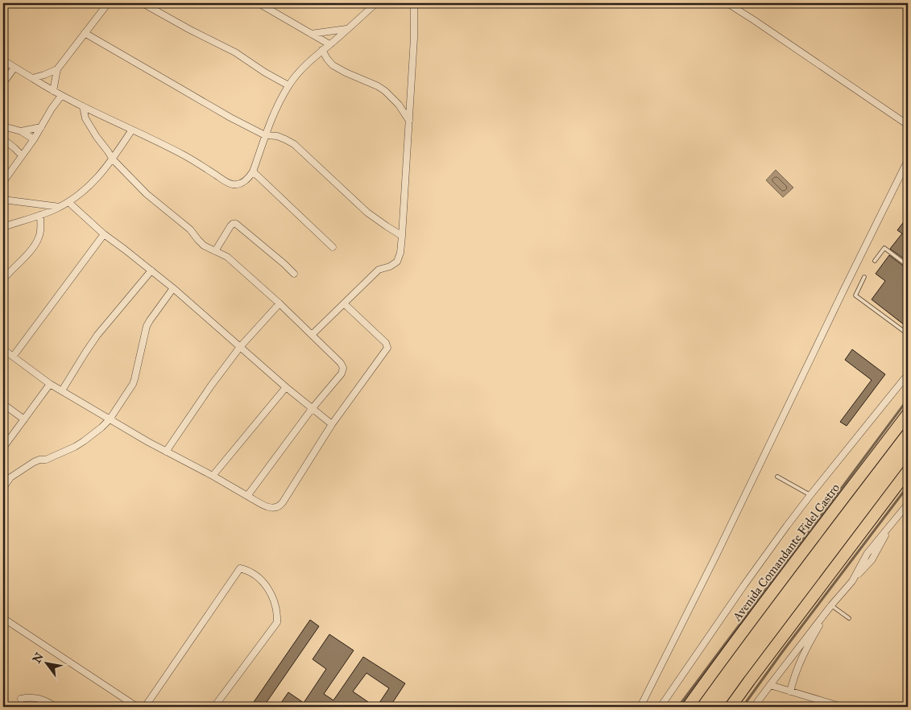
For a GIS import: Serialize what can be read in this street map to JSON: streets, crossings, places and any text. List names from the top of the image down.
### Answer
{
  "streets": {
    "highway": ["Avenida Comandante Fidel Castro"]
  },
  "north": "top left"
}
